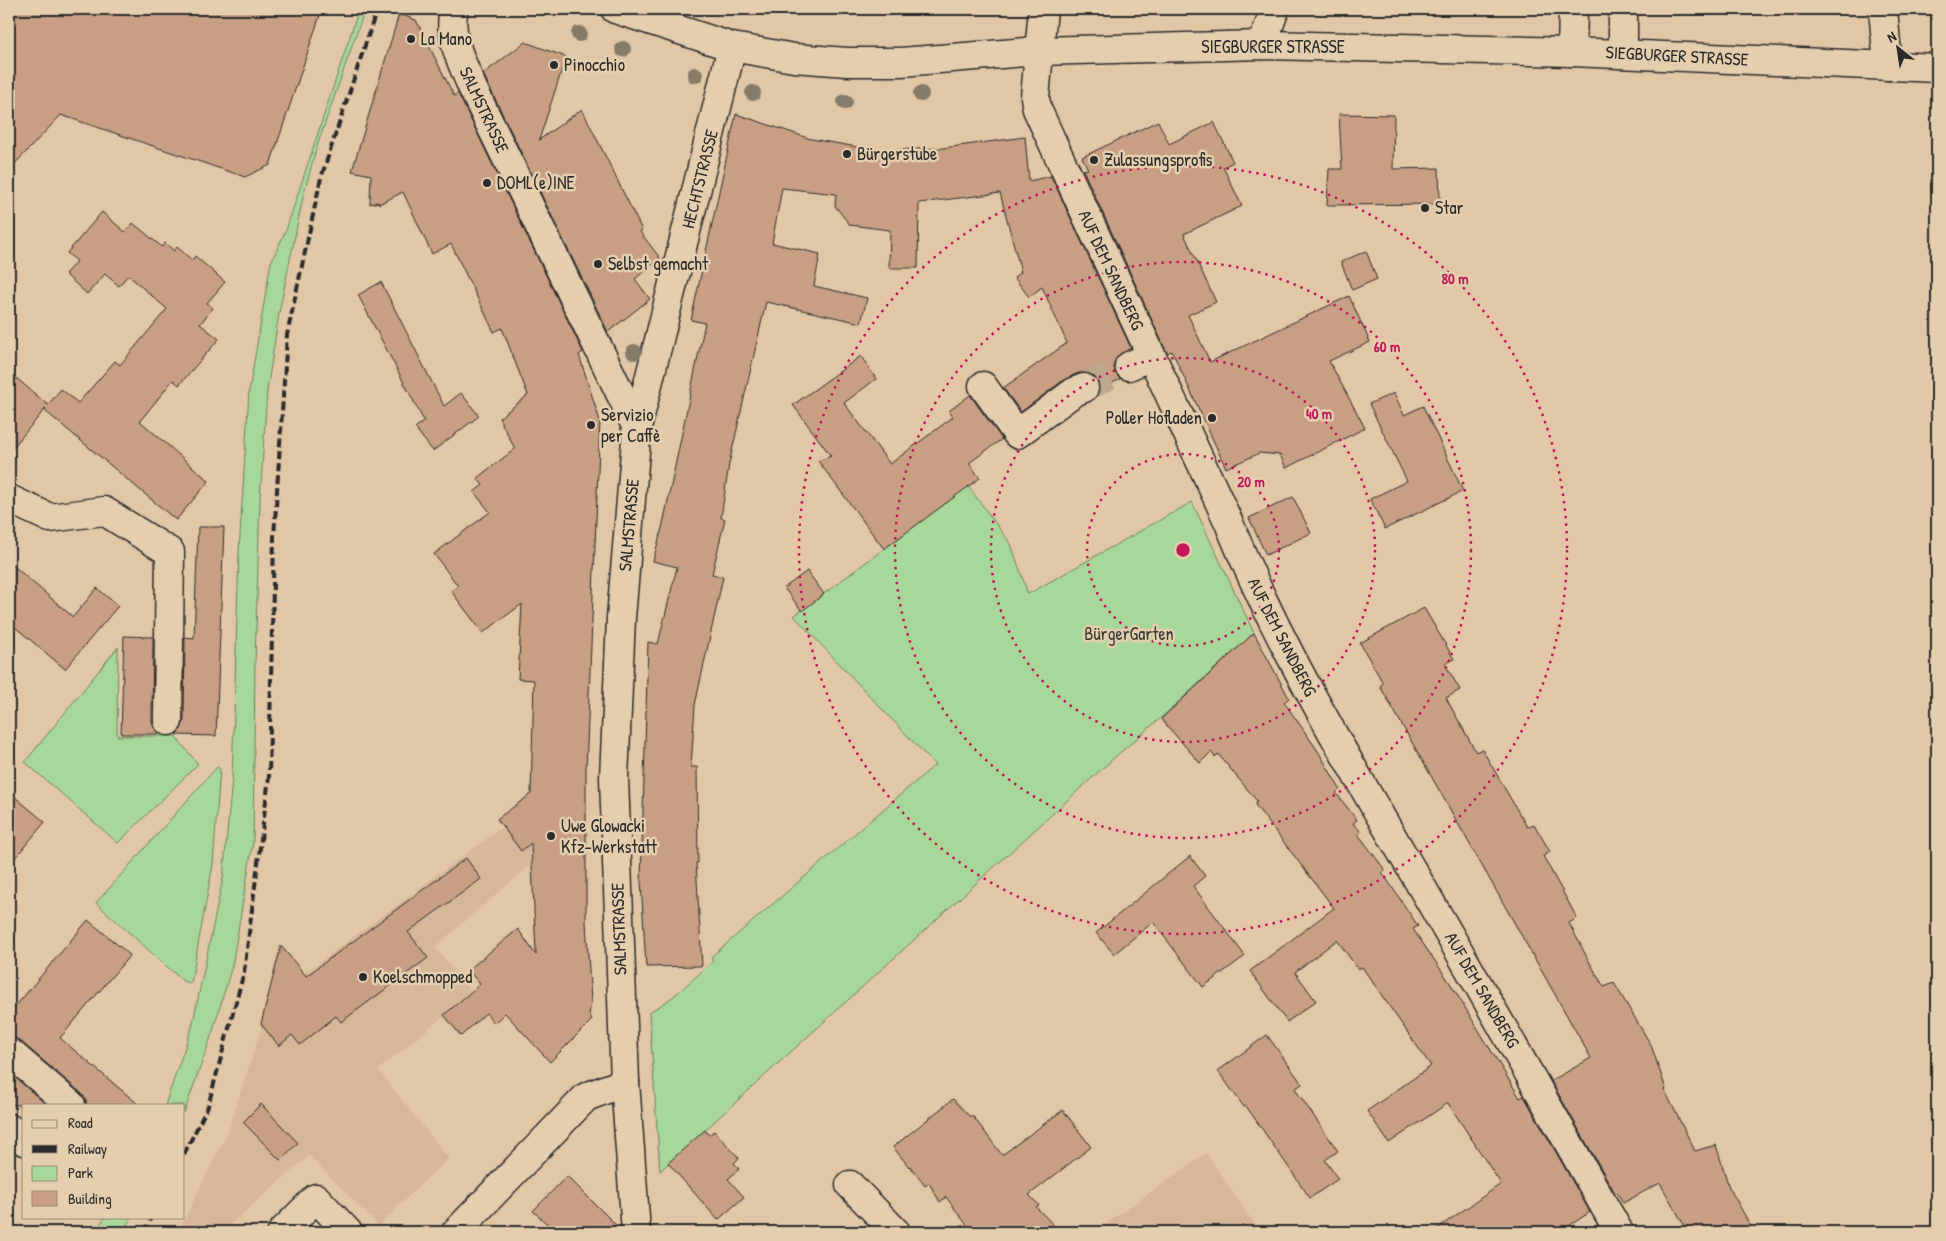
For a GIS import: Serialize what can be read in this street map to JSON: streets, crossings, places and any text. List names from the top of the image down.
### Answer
{
  "streets": {
    "street": [
      "SIEGBURGER STRASSE",
      "SALMSTRASSE",
      "HECHTSTRASSE",
      "AUF DEM SANDBERG"
    ]
  },
  "crossings": [
    ["SIEGBURGER STRASSE", "HECHTSTRASSE"],
    ["SIEGBURGER STRASSE", "AUF DEM SANDBERG"],
    ["SALMSTRASSE", "HECHTSTRASSE"]
  ],
  "parks": ["BürgerGarten"],
  "places": [
    "La Mano",
    "Pinocchio",
    "Bürgerstube",
    "Zulassungsprofis",
    "DOML(e)INE",
    "Star",
    "Selbst gemacht",
    "Poller Hofladen",
    "Servizio per Caffè",
    "Uwe Glowacki Kfz-Werkstatt",
    "Koelschmopped"
  ],
  "legend": [
    "Road",
    "Railway",
    "Park",
    "Building"
  ],
  "north": "top left",
  "rings": [
    "80 m",
    "60 m",
    "40 m",
    "20 m"
  ]
}
